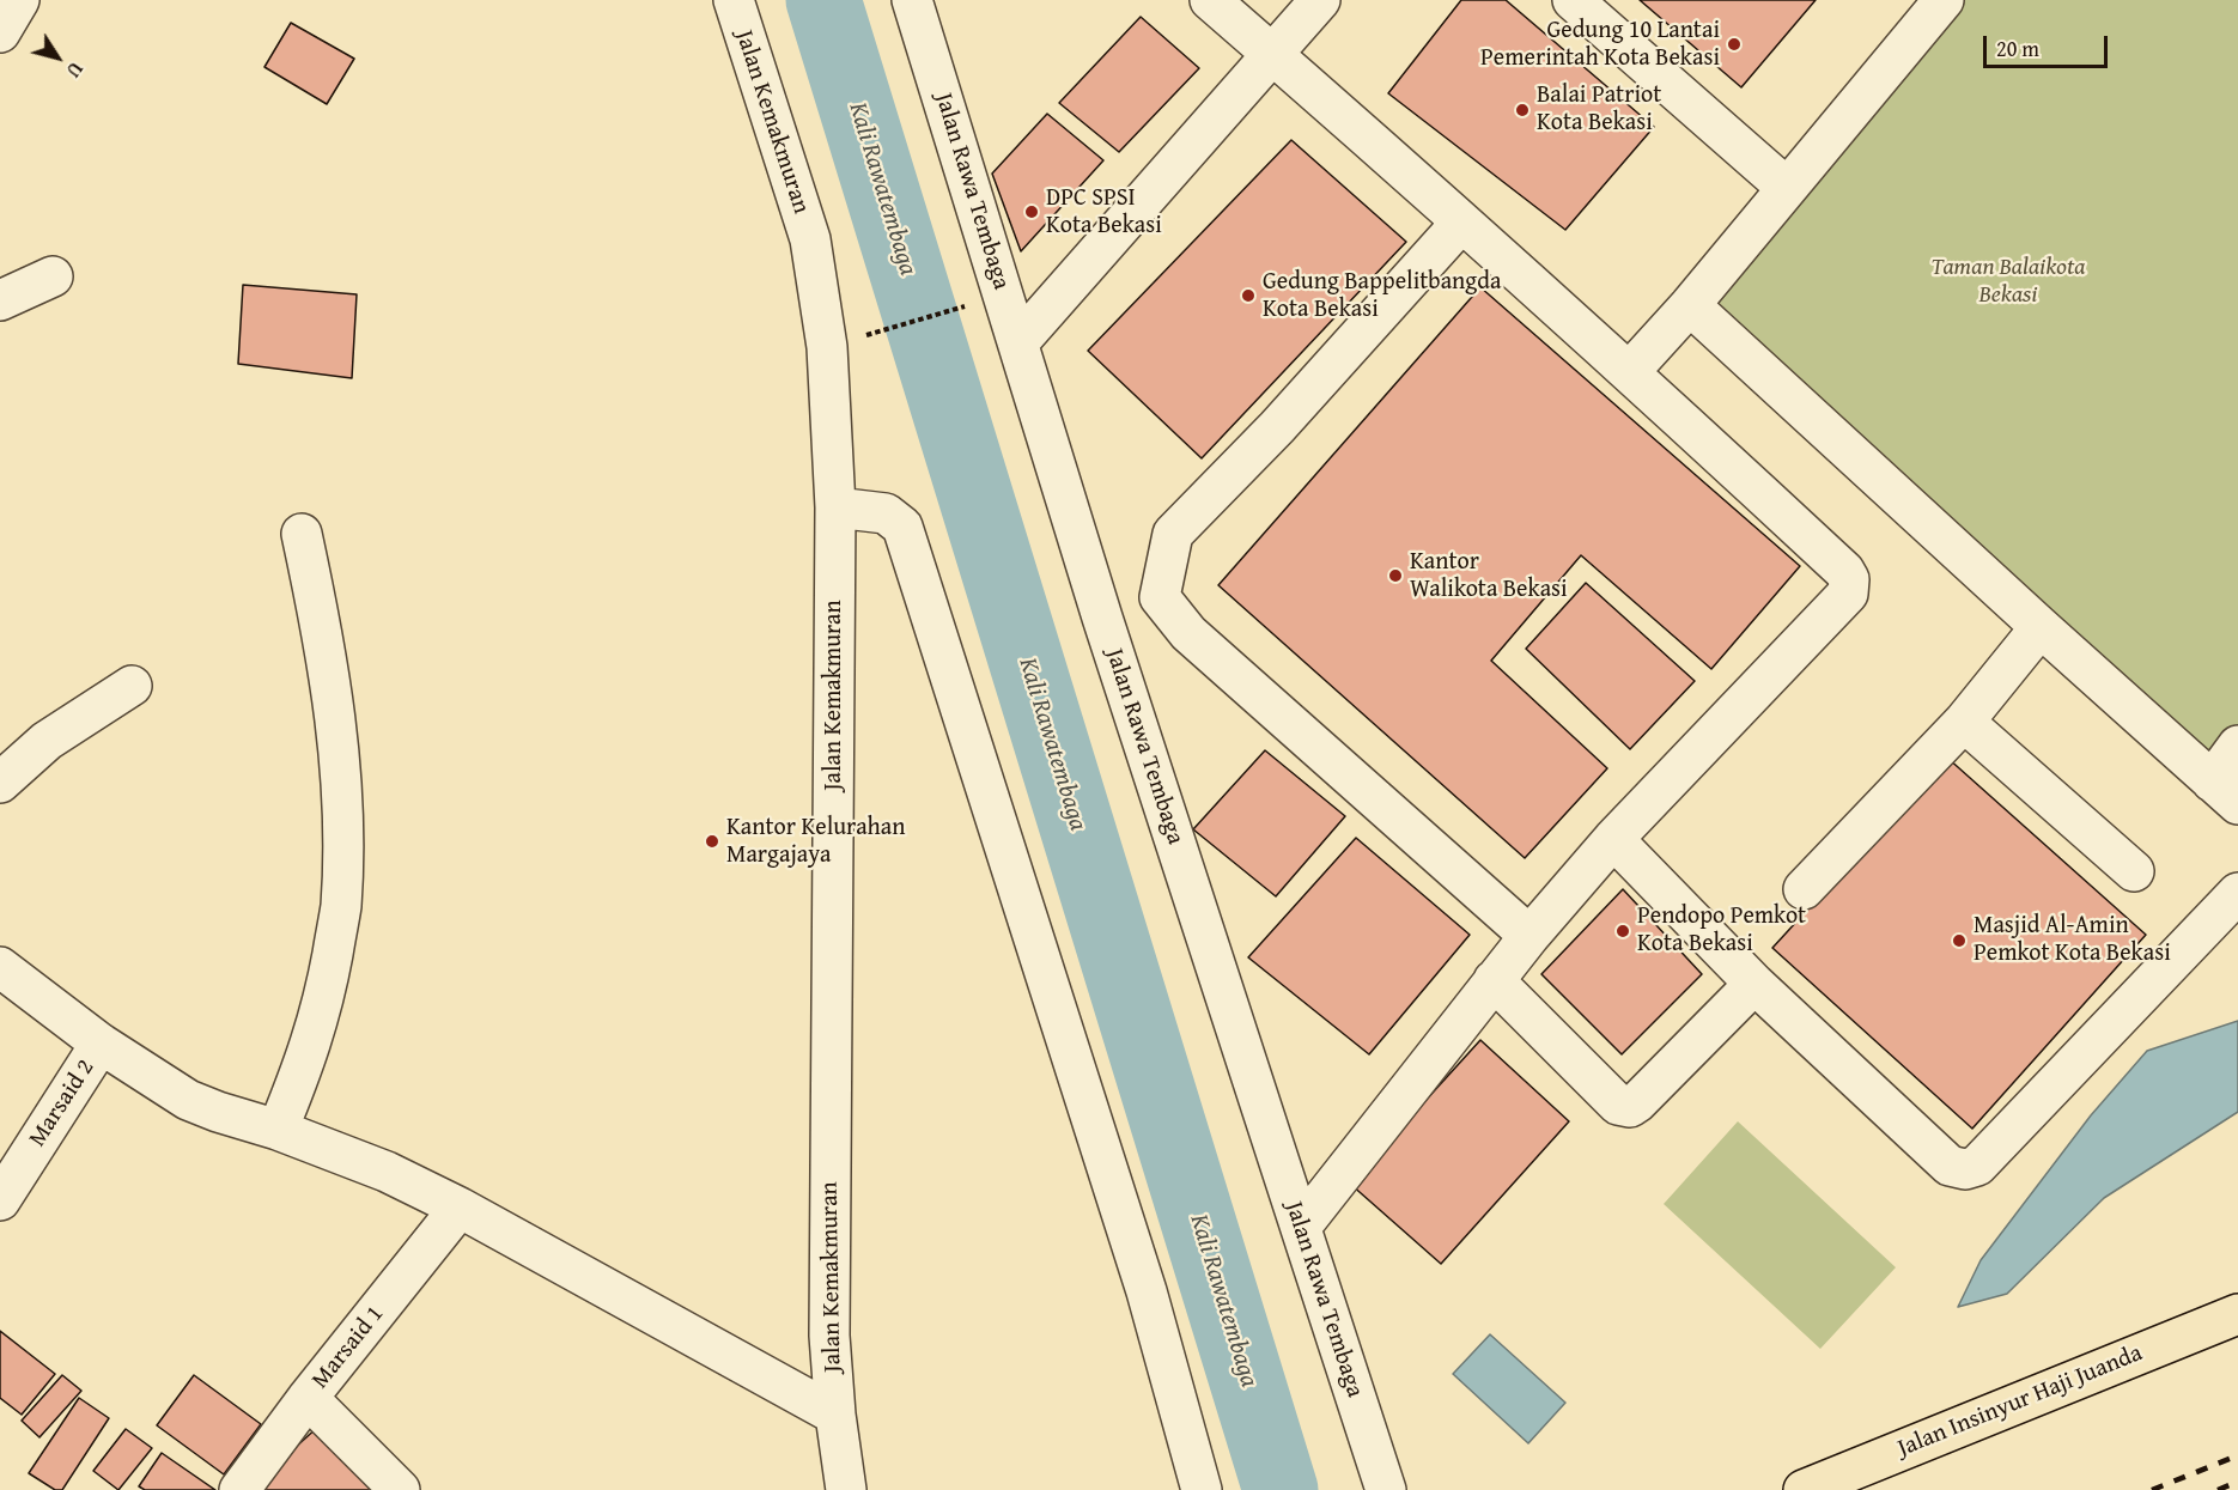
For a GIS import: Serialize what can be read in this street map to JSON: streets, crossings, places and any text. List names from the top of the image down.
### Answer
{
  "streets": {
    "main road": ["Jalan Insinyur Haji Juanda"],
    "street": [
      "Jalan Kemakmuran",
      "Jalan Rawa Tembaga",
      "Marsaid 2",
      "Marsaid 1"
    ]
  },
  "water": ["Kali Rawatembaga"],
  "parks": ["Taman Balaikota Bekasi"],
  "places": [
    "Gedung 10 Lantai Pemerintah Kota Bekasi",
    "Balai Patriot Kota Bekasi",
    "DPC SPSI Kota Bekasi",
    "Gedung Bappelitbangda Kota Bekasi",
    "Kantor Walikota Bekasi",
    "Kantor Kelurahan Margajaya",
    "Pendopo Pemkot Kota Bekasi",
    "Masjid Al-Amin Pemkot Kota Bekasi"
  ],
  "scale_bar": "20 m",
  "north": "bottom right"
}
